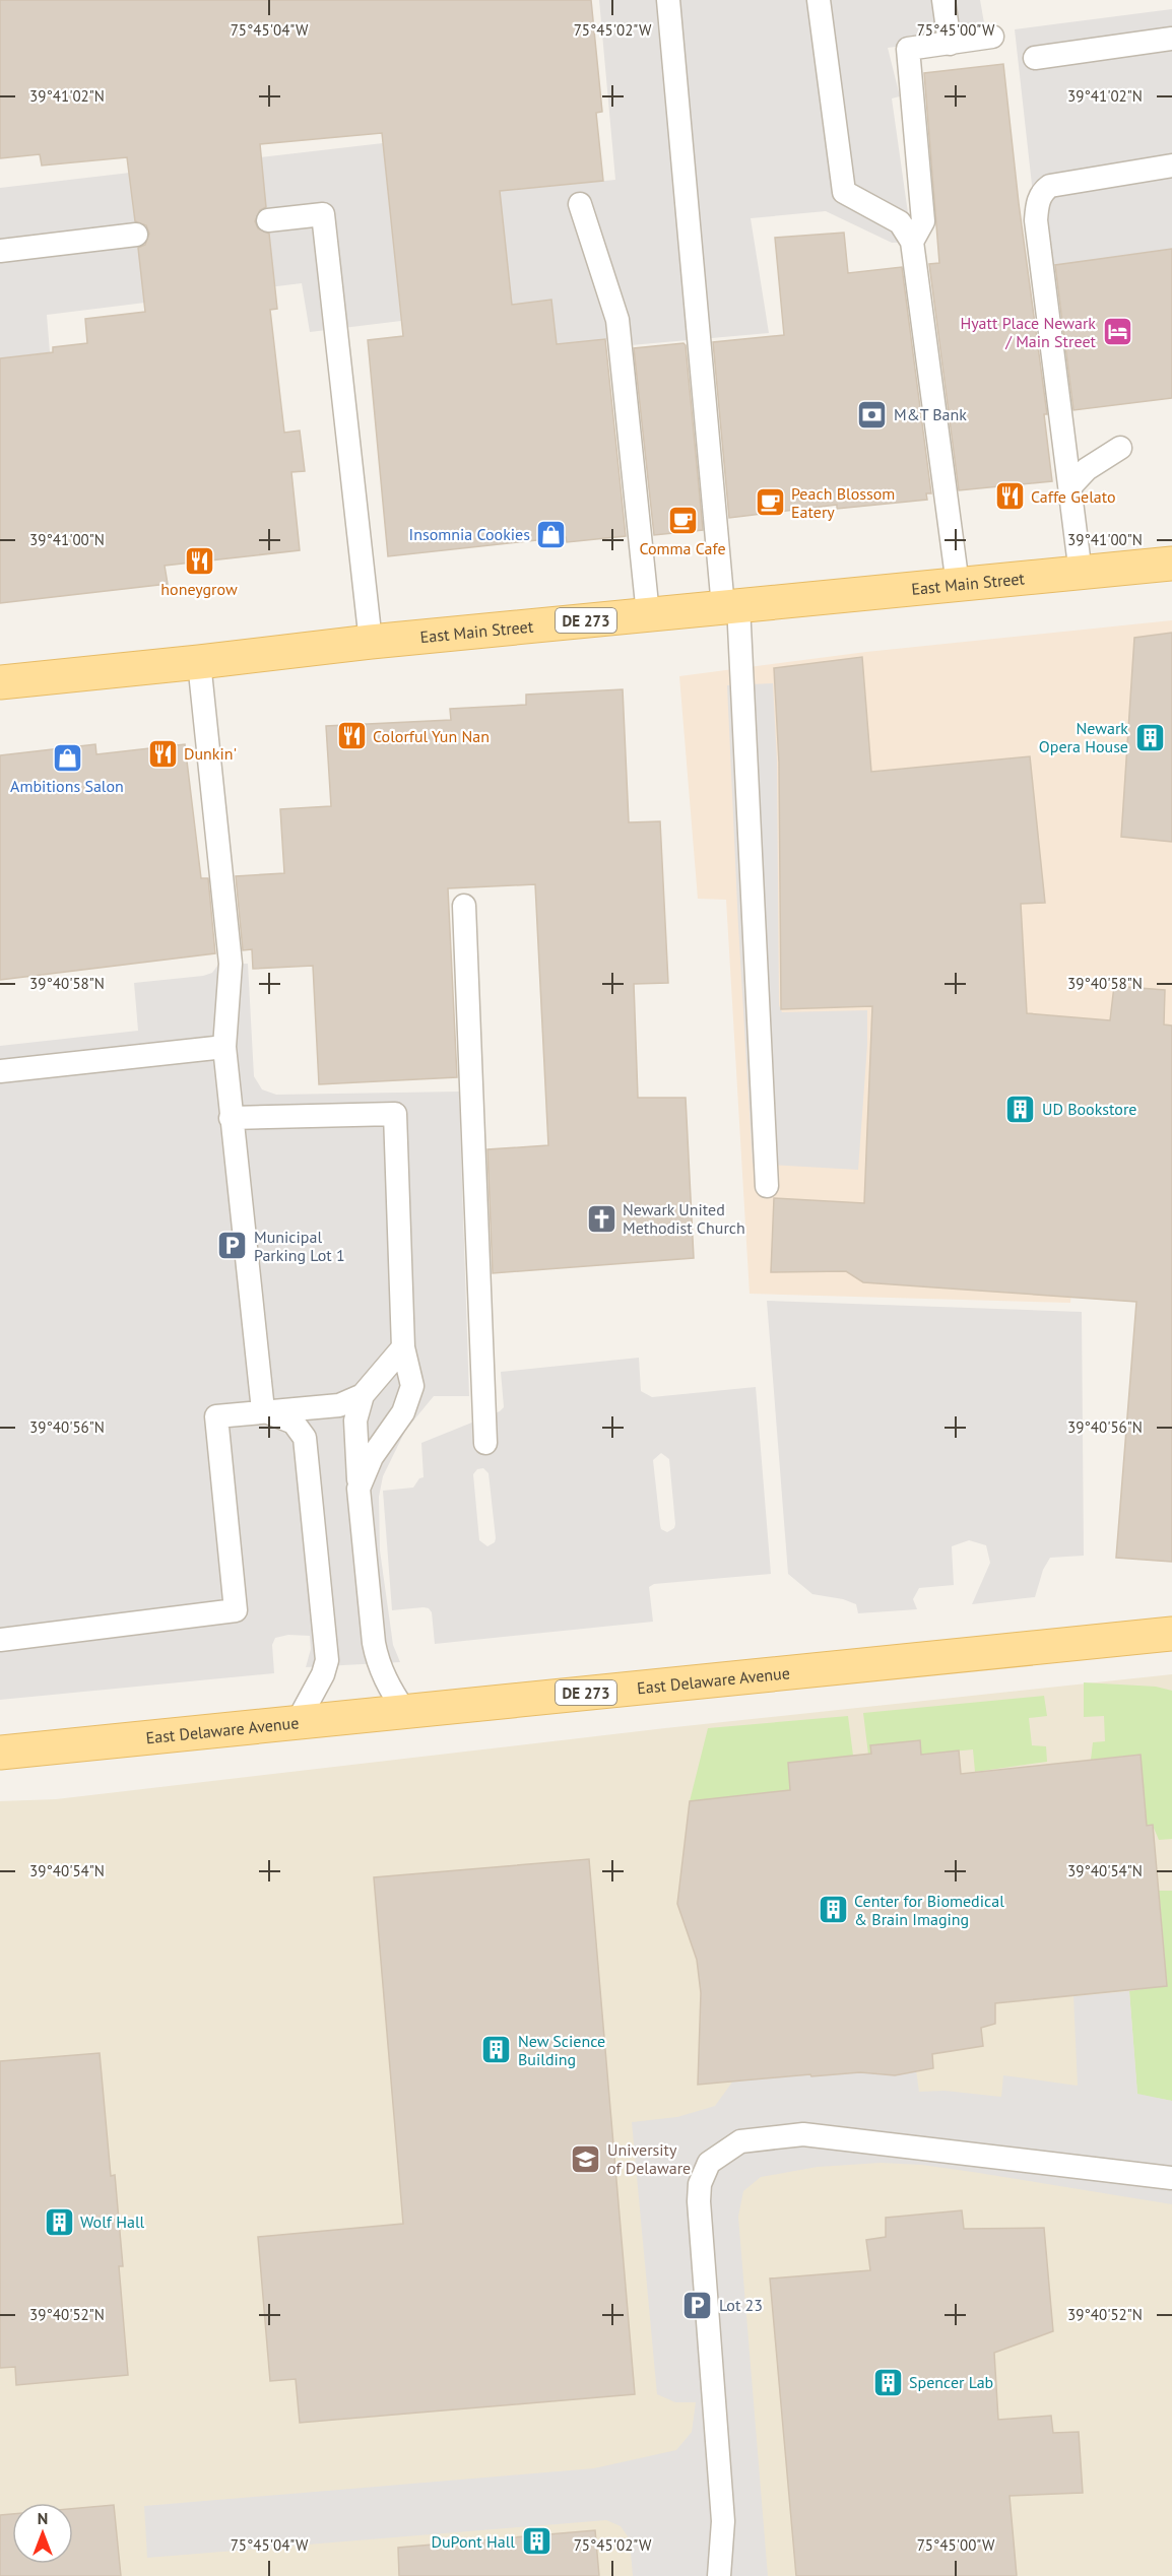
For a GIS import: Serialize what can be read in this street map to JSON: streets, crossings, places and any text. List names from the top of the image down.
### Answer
{
  "streets": {
    "main road": ["East Main Street", "DE 273", "East Delaware Avenue"]
  },
  "places": {
    "hotel": ["Hyatt Place Newark / Main Street"],
    "bank": ["M&T Bank"],
    "restaurant": [
      "Caffe Gelato",
      "honeygrow",
      "Colorful Yun Nan",
      "Dunkin'"
    ],
    "cafe": ["Peach Blossom Eatery", "Comma Cafe"],
    "shop": ["Insomnia Cookies", "Ambitions Salon"],
    "building": [
      "Newark Opera House",
      "UD Bookstore",
      "Center for Biomedical & Brain Imaging",
      "New Science Building",
      "Wolf Hall",
      "Spencer Lab",
      "DuPont Hall"
    ],
    "church": ["Newark United Methodist Church"],
    "parking": ["Municipal Parking Lot 1", "Lot 23"],
    "school or university": ["University of Delaware"]
  },
  "north": "top",
  "coordinates": [
    "75°45'04\"W",
    "75°45'02\"W",
    "75°45'00\"W",
    "39°41'02\"N",
    "39°41'00\"N",
    "39°40'58\"N",
    "39°40'56\"N",
    "39°40'54\"N",
    "39°40'52\"N"
  ]
}
